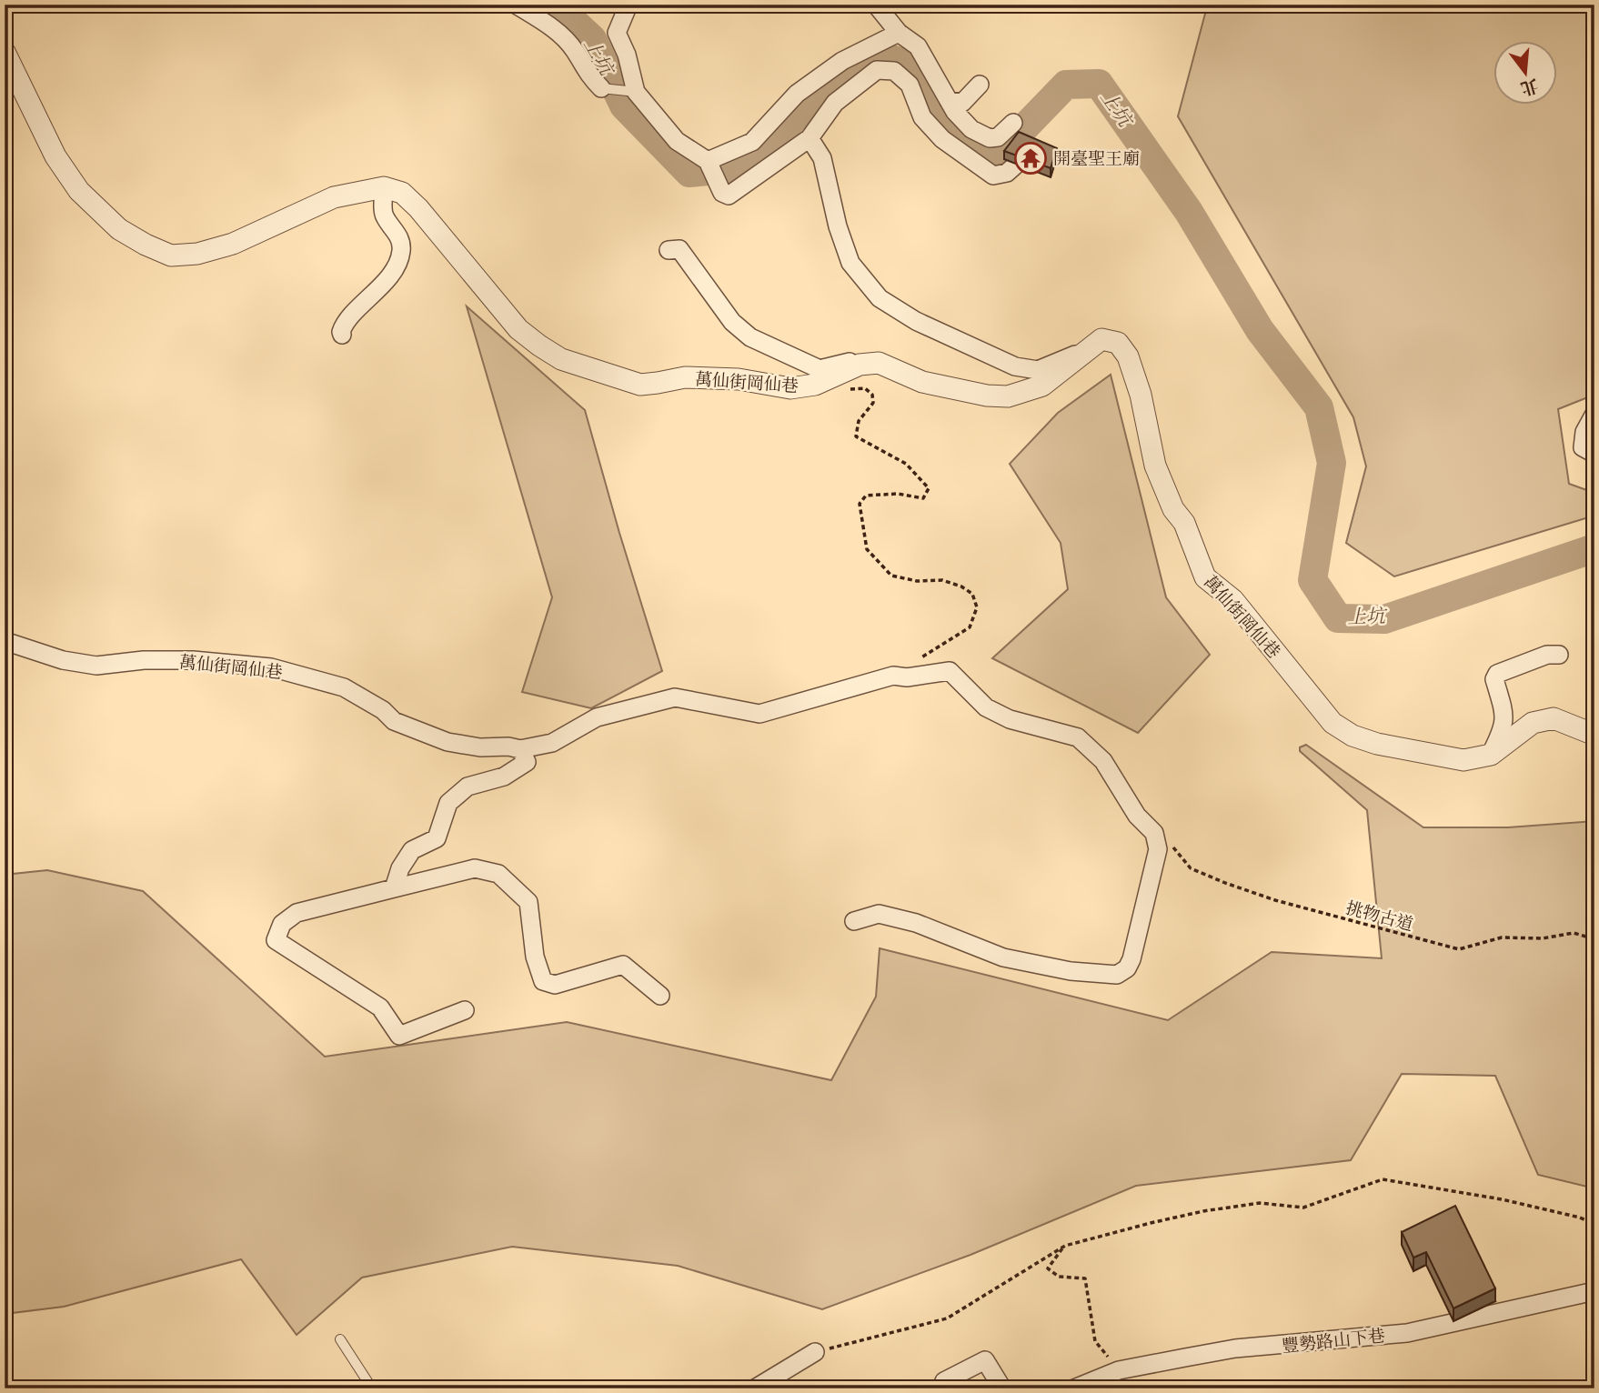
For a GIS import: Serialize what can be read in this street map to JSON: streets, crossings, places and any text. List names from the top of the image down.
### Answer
{
  "streets": {
    "street": ["萬仙街岡仙巷", "豐勢路山下巷"],
    "path": ["挑物古道"]
  },
  "crossings": [
    ["萬仙街岡仙巷", "挑物古道"]
  ],
  "water": ["上坑"],
  "places": {
    "temple": ["開臺聖王廟"]
  },
  "north": "bottom"
}
